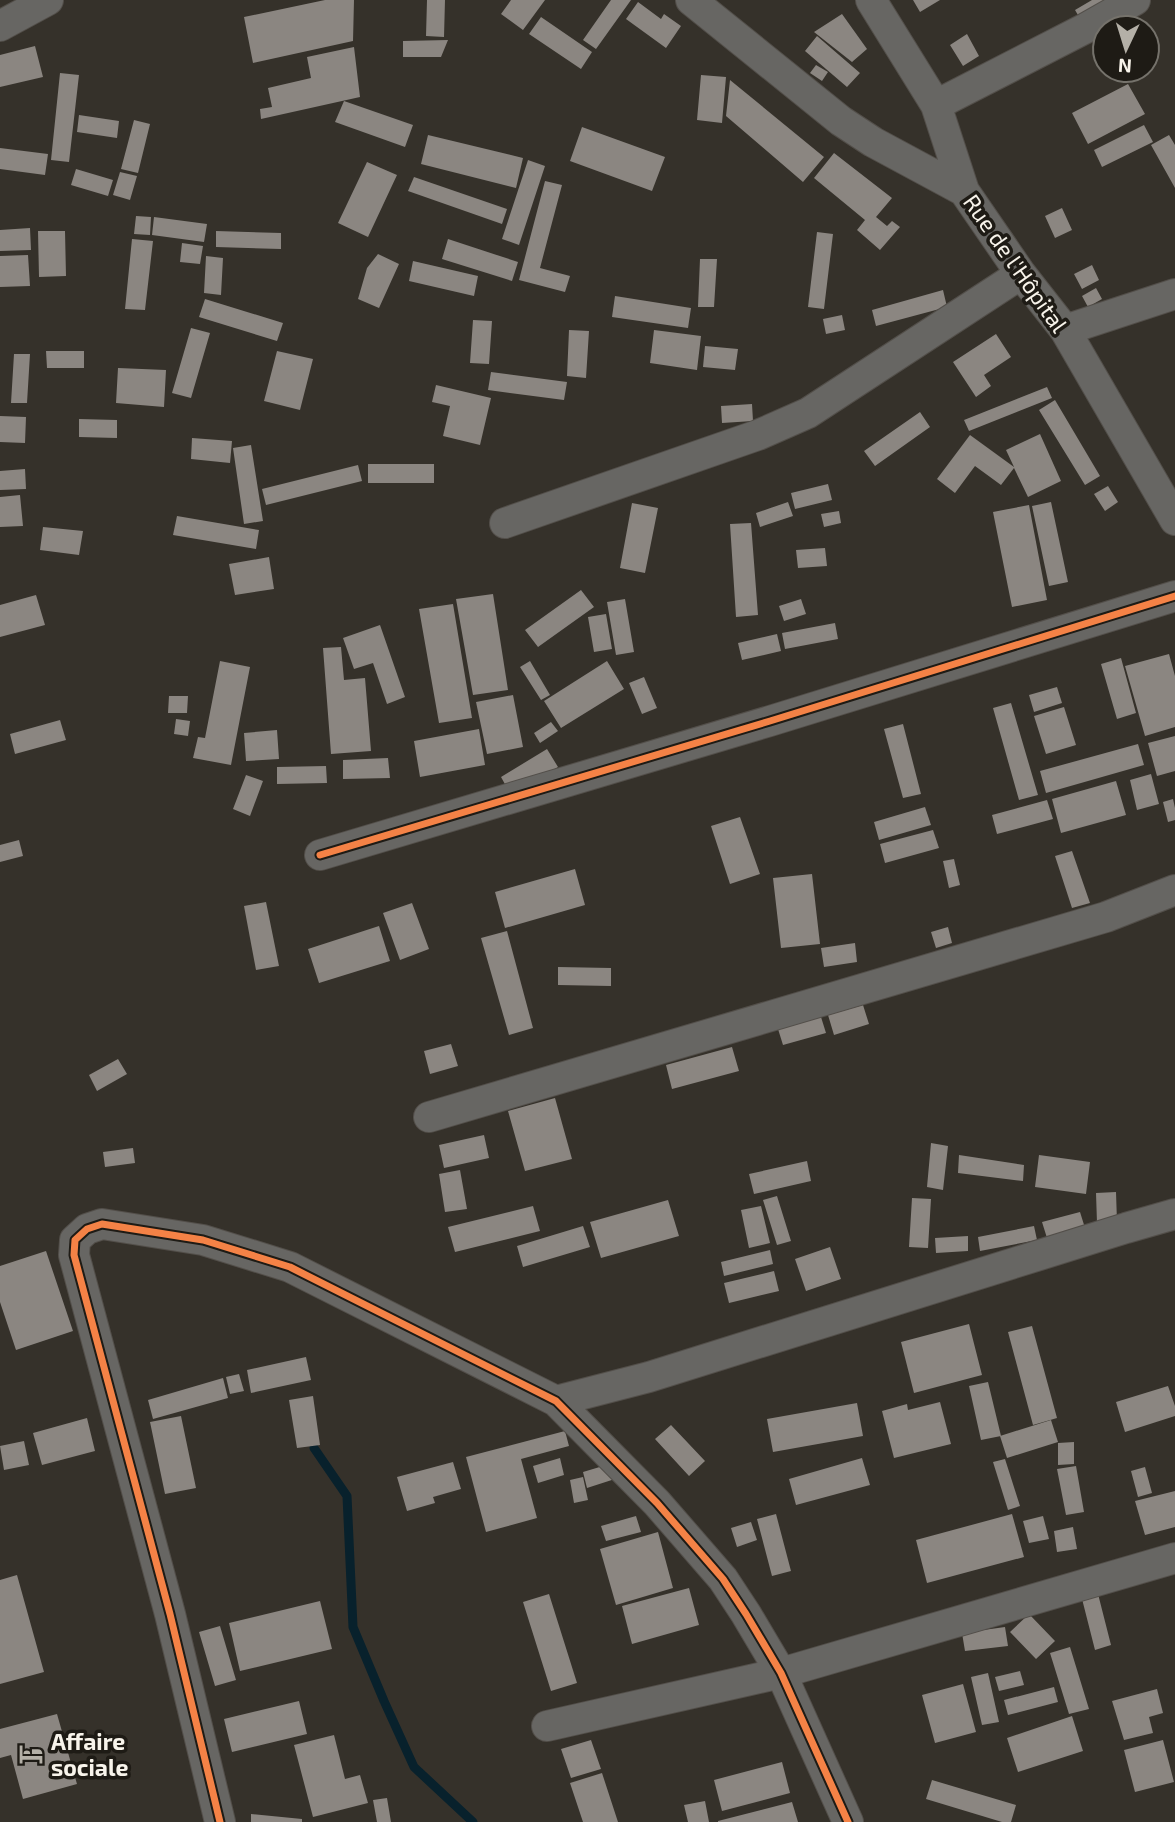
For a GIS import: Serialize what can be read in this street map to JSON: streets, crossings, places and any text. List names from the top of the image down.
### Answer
{
  "streets": {
    "street": ["Rue de l'Hôpital"]
  },
  "places": {
    "hotel": ["Affaire sociale"]
  },
  "north": "bottom"
}
